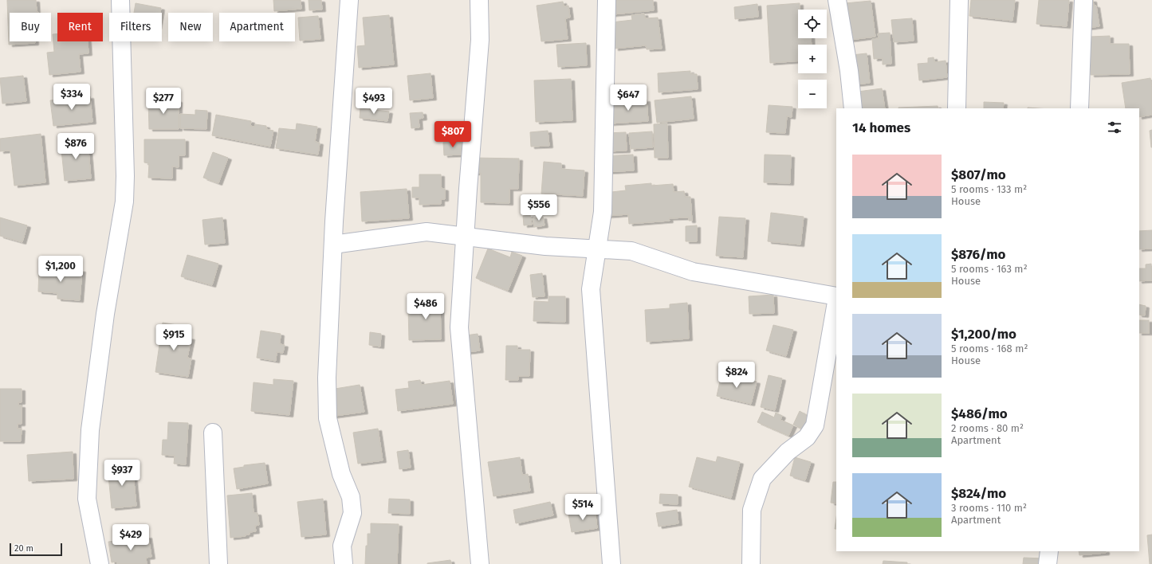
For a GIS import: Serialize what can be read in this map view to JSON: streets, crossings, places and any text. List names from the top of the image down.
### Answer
{
  "scale_bar": "20 m",
  "page": {
    "map_buttons": ["+", "−"],
    "chip": [
      "Buy",
      "Rent",
      "Filters",
      "New",
      "Apartment"
    ],
    "price": [
      "$334",
      "$647",
      "$277",
      "$493",
      "$807",
      "$876",
      "$556",
      "$1,200",
      "$486",
      "$915",
      "$824",
      "$937",
      "$514",
      "$429"
    ],
    "heading": "14 homes",
    "list": [
      {
        "name": "$807/mo",
        "note": "5 rooms · 133 m² · House"
      },
      {
        "name": "$876/mo",
        "note": "5 rooms · 163 m² · House"
      },
      {
        "name": "$1,200/mo",
        "note": "5 rooms · 168 m² · House"
      },
      {
        "name": "$486/mo",
        "note": "2 rooms · 80 m² · Apartment"
      },
      {
        "name": "$824/mo",
        "note": "3 rooms · 110 m² · Apartment"
      }
    ],
    "scale": "20 m"
  }
}
